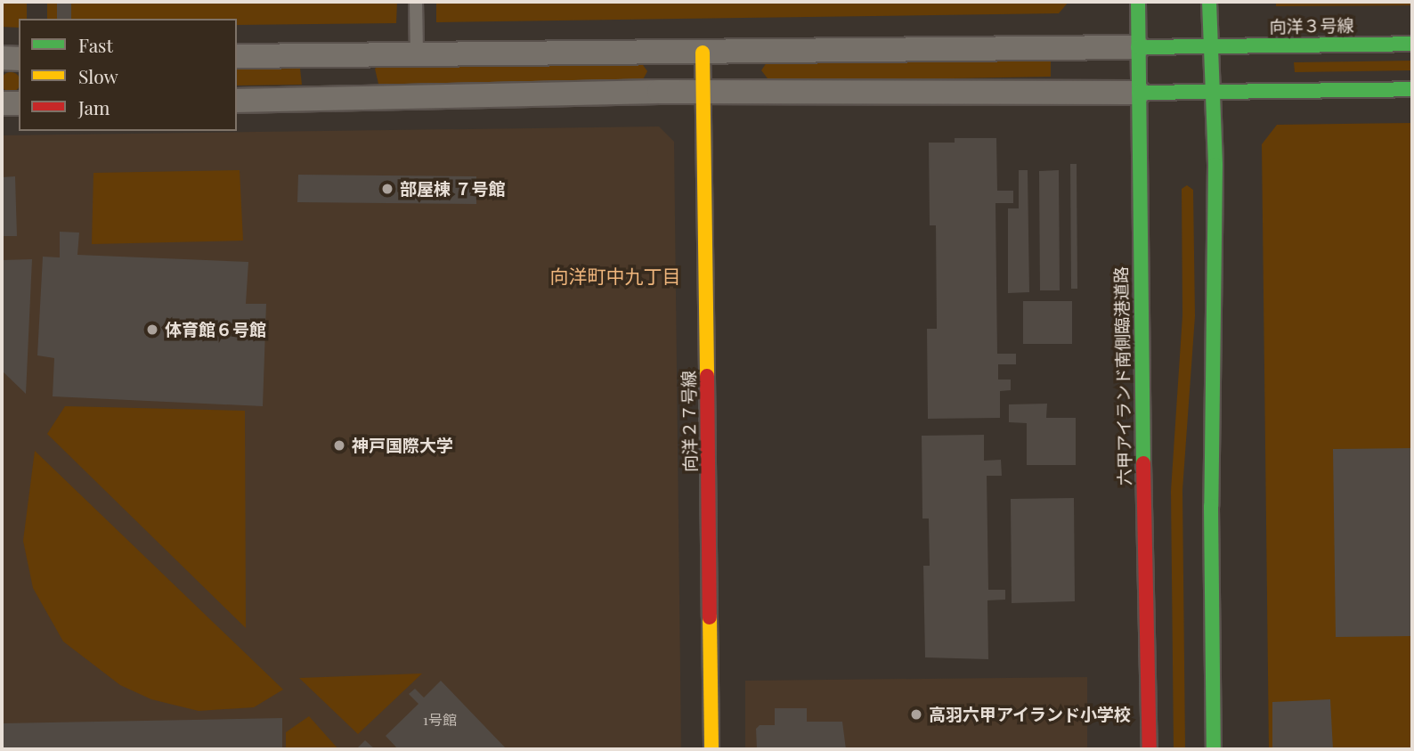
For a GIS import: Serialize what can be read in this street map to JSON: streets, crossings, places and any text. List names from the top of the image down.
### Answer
{
  "streets": {
    "street": ["向洋３号線", "六甲アイランド南側臨港道路", "向洋２７号線"]
  },
  "crossings": [
    ["向洋３号線", "六甲アイランド南側臨港道路"]
  ],
  "districts": ["向洋町中九丁目"],
  "places": [
    "部屋棟 ７号館",
    "体育館６号館",
    "神戸国際大学",
    "高羽六甲アイランド小学校"
  ],
  "house_numbers": ["1号館"],
  "legend": ["Fast", "Slow", "Jam"]
}
